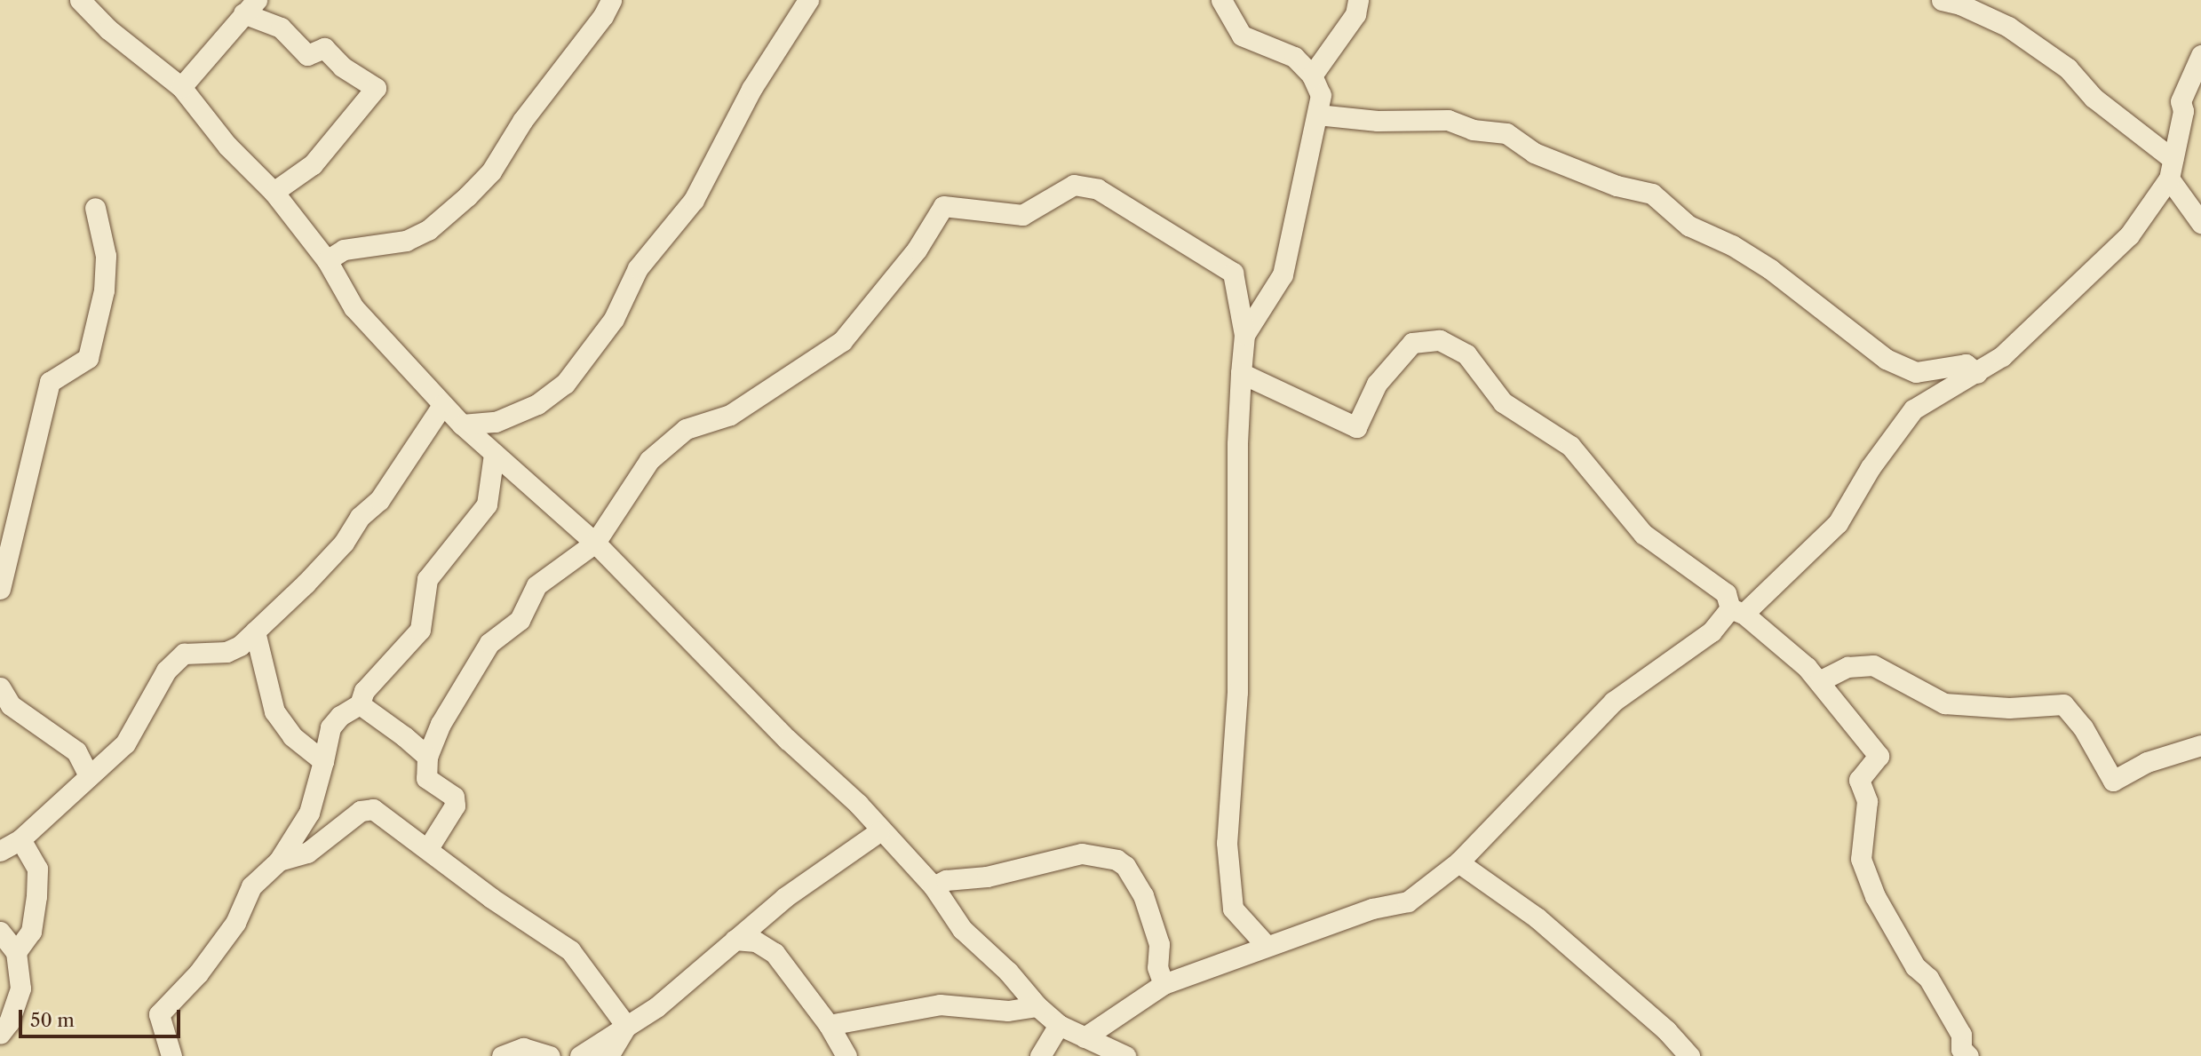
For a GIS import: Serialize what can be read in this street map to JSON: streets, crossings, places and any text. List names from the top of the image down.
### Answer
{
  "scale_bar": "50 m"
}
